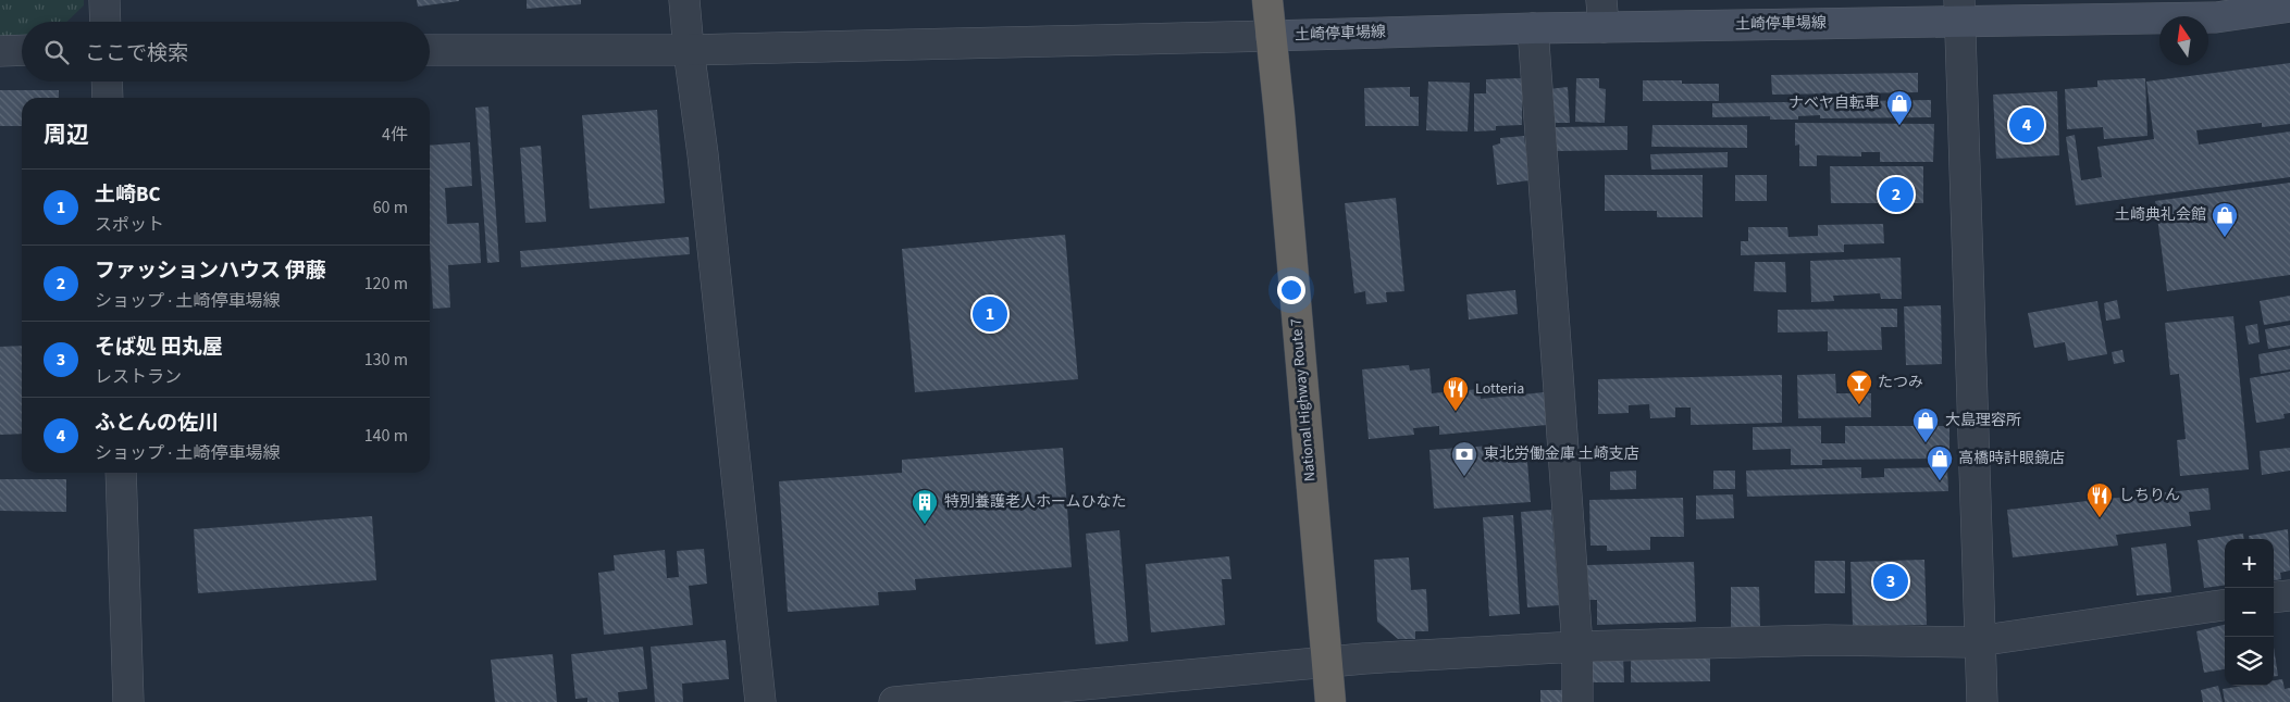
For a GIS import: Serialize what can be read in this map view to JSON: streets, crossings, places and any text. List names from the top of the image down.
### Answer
{
  "streets": {
    "highway": ["National Highway Route 7"],
    "main road": ["土崎停車場線"]
  },
  "crossings": [
    ["土崎停車場線", "National Highway Route 7"]
  ],
  "places": {
    "shop": [
      "ナベヤ自転車",
      "土崎典礼会館",
      "大島理容所",
      "高橋時計眼鏡店"
    ],
    "bar": ["たつみ"],
    "restaurant": ["Lotteria", "しちりん"],
    "bank": ["東北労働金庫 土崎支店"],
    "building": ["特別養護老人ホームひなた"]
  },
  "north": "top",
  "page": {
    "search": "ここで検索",
    "heading": ["周辺", "4件"],
    "pins": [
      "4",
      "2",
      "1",
      "3"
    ],
    "list": [
      {
        "mark": "1",
        "name": "土崎BC",
        "note": "スポット",
        "value": "60 m"
      },
      {
        "mark": "2",
        "name": "ファッションハウス 伊藤",
        "note": "ショップ · 土崎停車場線",
        "value": "120 m"
      },
      {
        "mark": "3",
        "name": "そば処 田丸屋",
        "note": "レストラン",
        "value": "130 m"
      },
      {
        "mark": "4",
        "name": "ふとんの佐川",
        "note": "ショップ · 土崎停車場線",
        "value": "140 m"
      }
    ],
    "map_buttons": ["+", "−"]
  }
}
